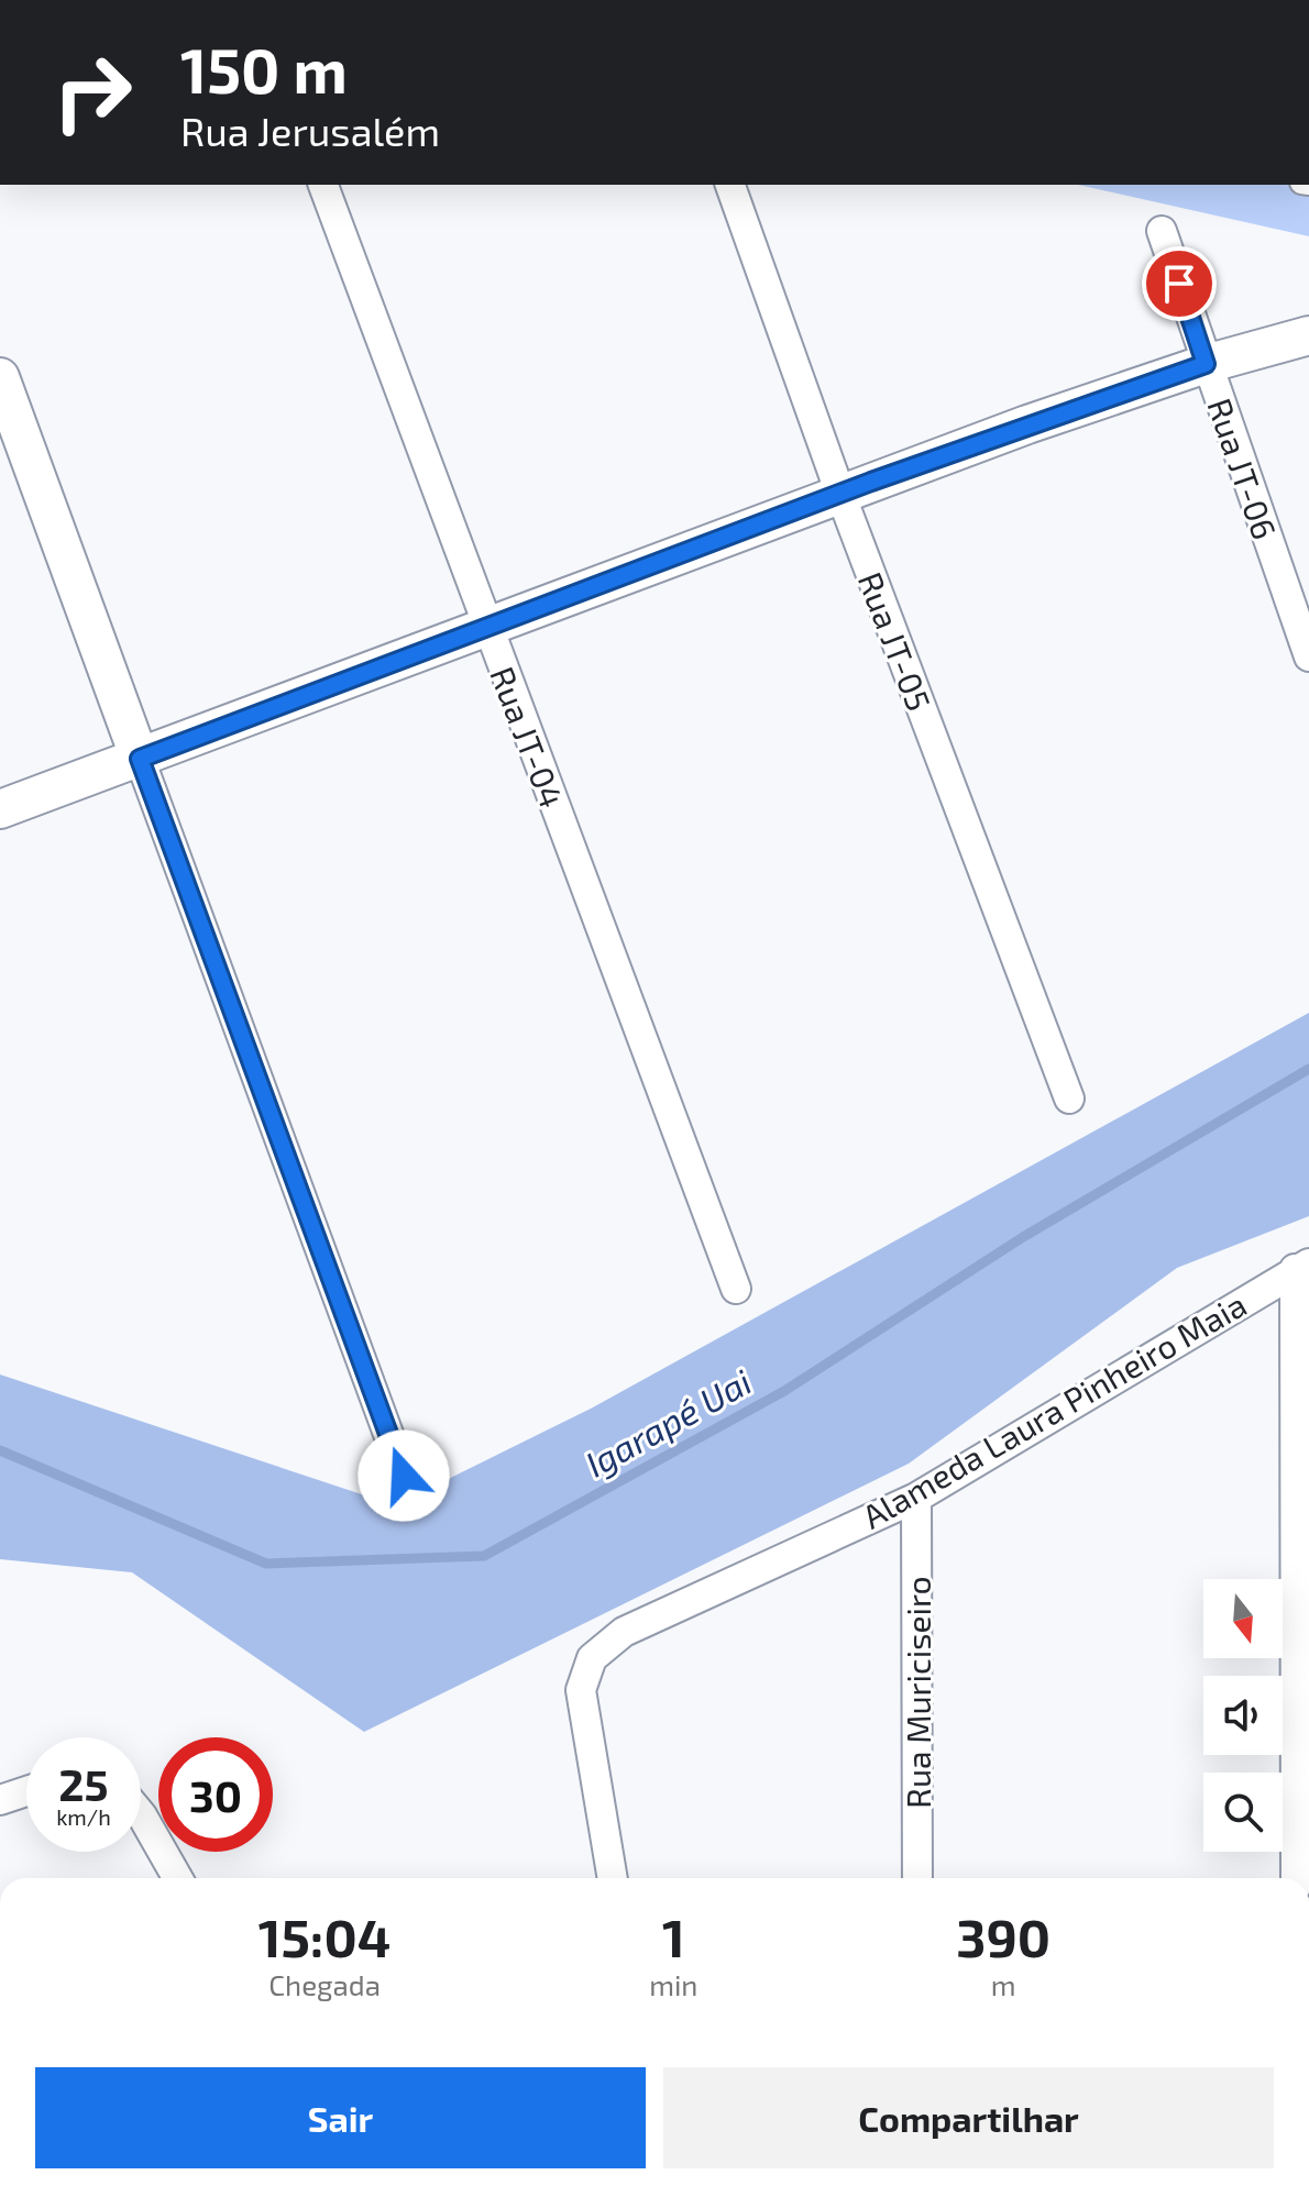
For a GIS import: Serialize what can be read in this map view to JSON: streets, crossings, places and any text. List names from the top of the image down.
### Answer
{
  "streets": {
    "street": [
      "Rua JT-06",
      "Rua JT-05",
      "Rua JT-04",
      "Alameda Laura Pinheiro Maia",
      "Rua Muriciseiro"
    ]
  },
  "crossings": [
    ["Alameda Laura Pinheiro Maia", "Rua Muriciseiro"]
  ],
  "water": ["Igarapé Uai"],
  "north": "bottom",
  "page": {
    "turn": ["150 m", "Rua Jerusalém"],
    "speed": "25 km/h",
    "limit": "30",
    "eta": [
      "15:04",
      "Chegada",
      "1",
      "min",
      "390",
      "m"
    ],
    "buttons": ["Sair", "Compartilhar"]
  }
}
